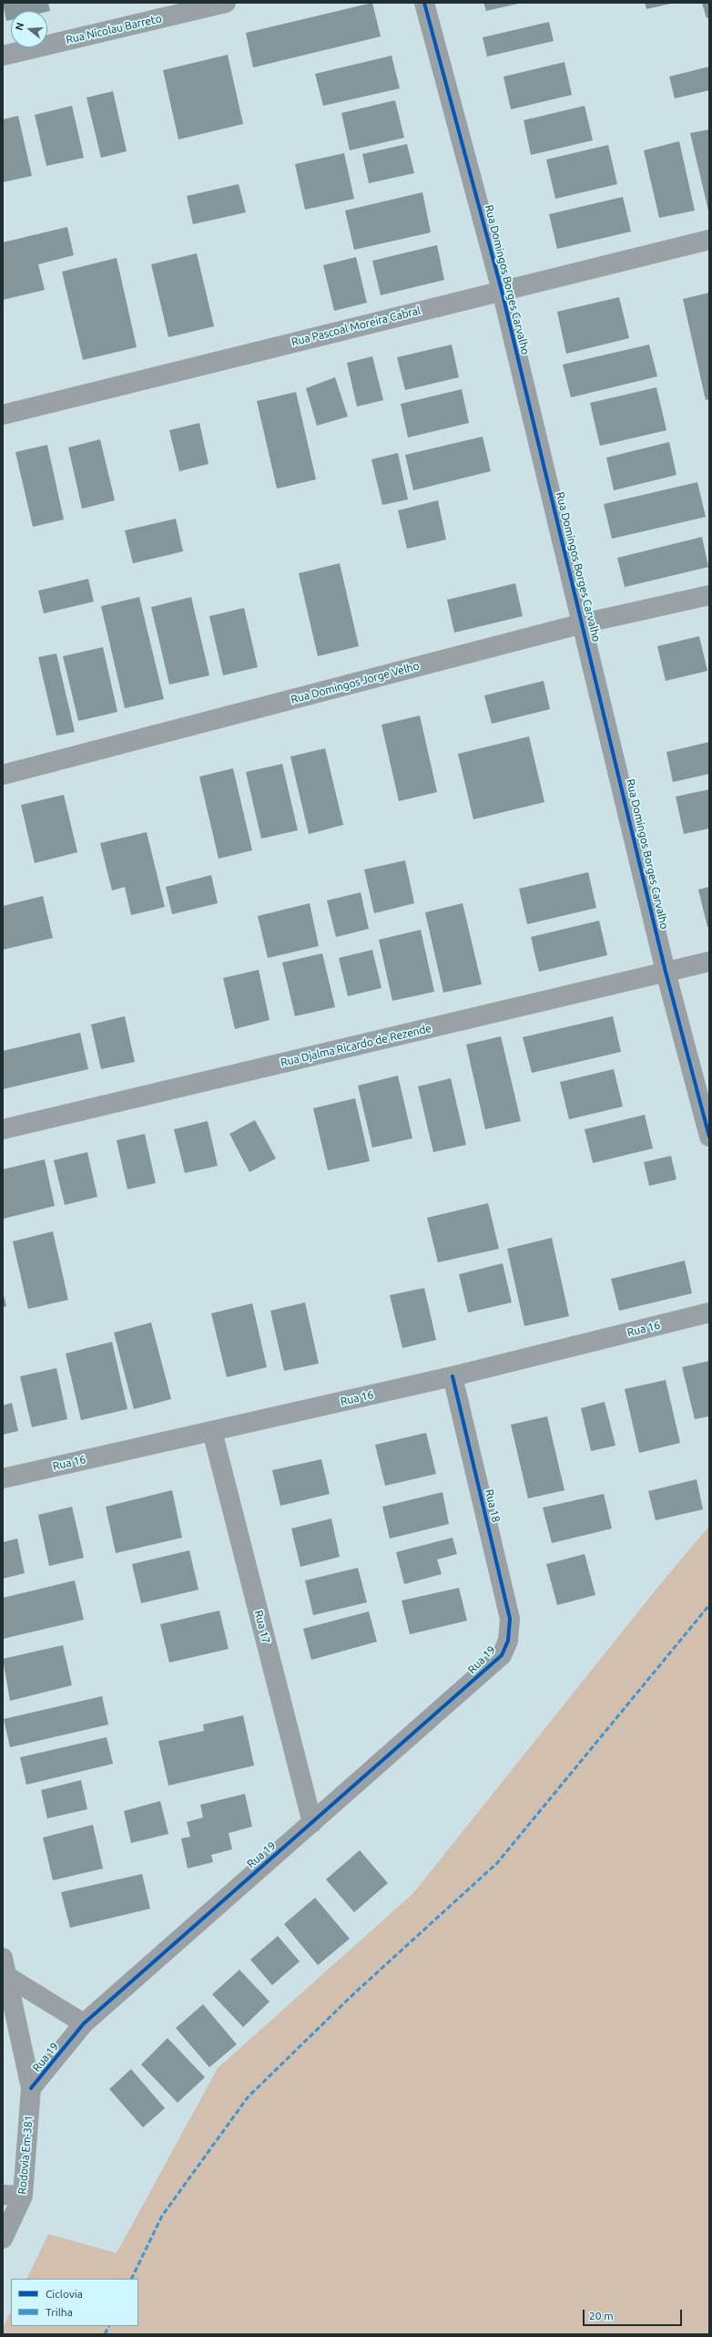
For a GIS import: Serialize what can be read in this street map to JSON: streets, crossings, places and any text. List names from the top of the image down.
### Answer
{
  "streets": {
    "street": [
      "Rua Nicolau Barreto",
      "Rua Domingos Borges Carvalho",
      "Rua Pascoal Moreira Cabral",
      "Rua Domingos Jorge Velho",
      "Rua Djalma Ricardo de Rezende",
      "Rua 16",
      "Rua 18",
      "Rua 17",
      "Rua 19",
      "Rodovia Em-381"
    ]
  },
  "crossings": [
    ["Rua Domingos Borges Carvalho", "Rua Pascoal Moreira Cabral"],
    ["Rua Domingos Borges Carvalho", "Rua Domingos Jorge Velho"],
    ["Rua Domingos Borges Carvalho", "Rua Djalma Ricardo de Rezende"],
    ["Rua 16", "Rua 18"],
    ["Rua 16", "Rua 17"],
    ["Rua 18", "Rua 19"],
    ["Rua 17", "Rua 19"],
    ["Rua 19", "Rodovia Em-381"]
  ],
  "legend": ["Ciclovia", "Trilha"],
  "scale_bar": "20 m",
  "north": "left"
}
